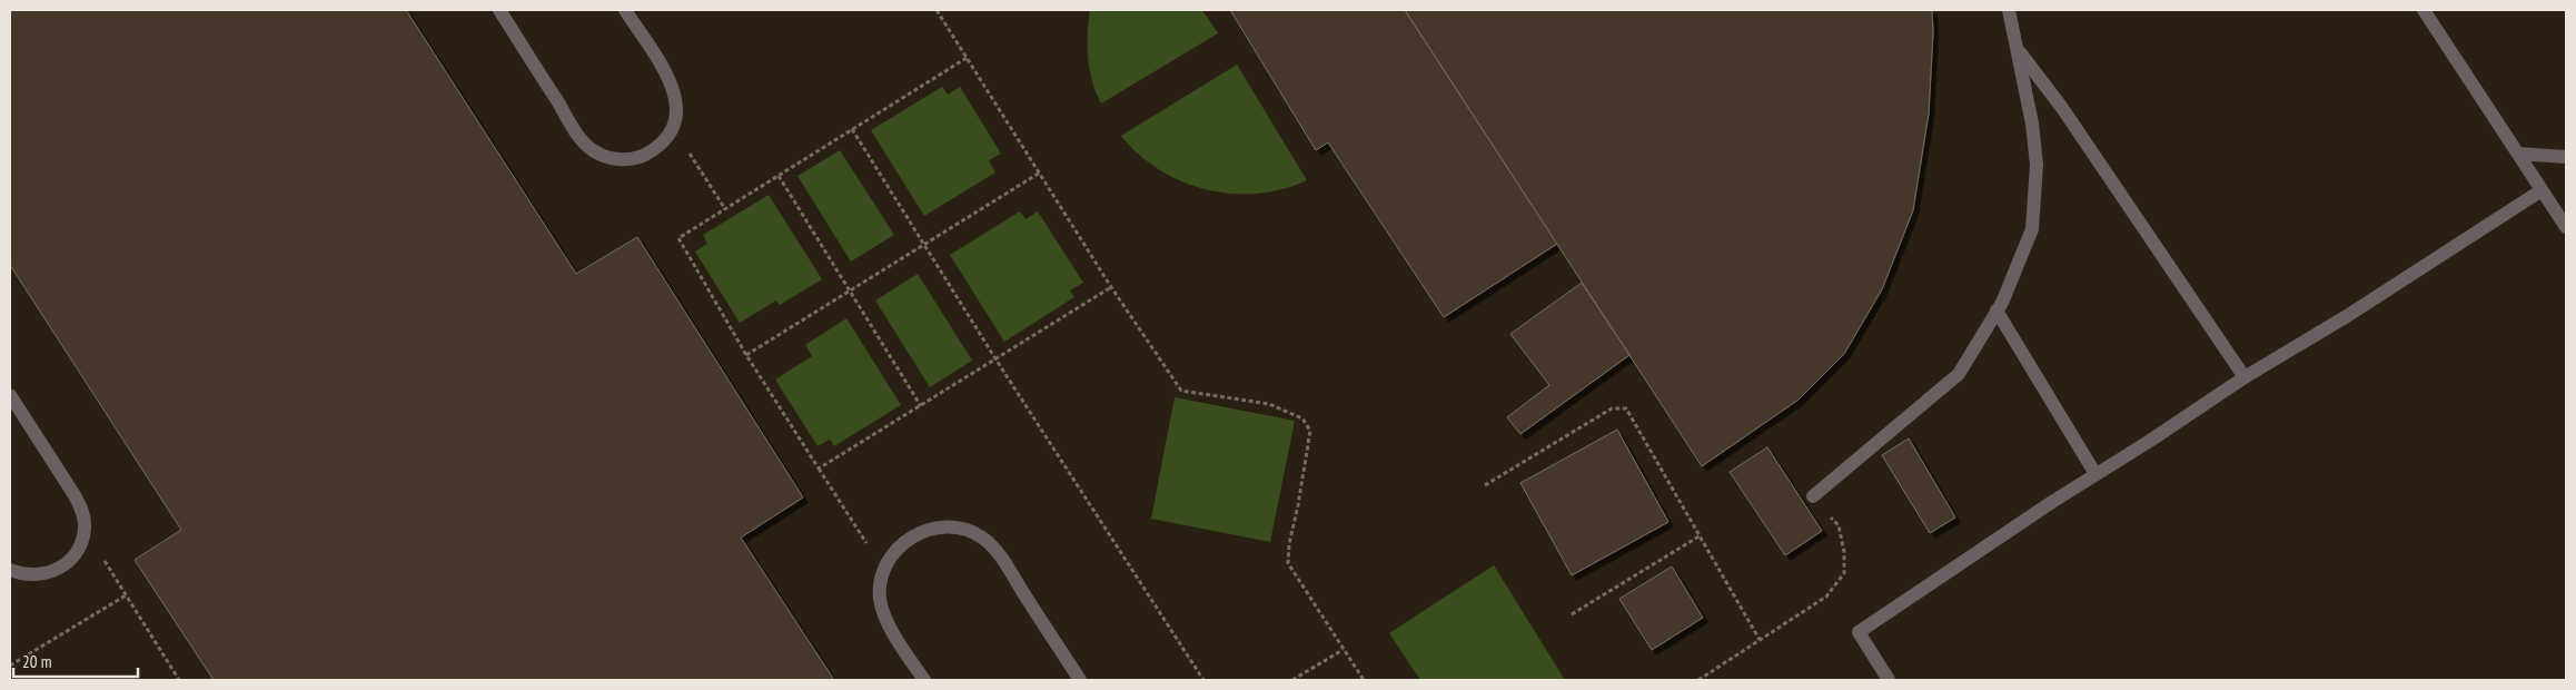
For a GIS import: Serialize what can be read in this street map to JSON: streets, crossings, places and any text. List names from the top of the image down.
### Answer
{
  "scale_bar": "20 m"
}
